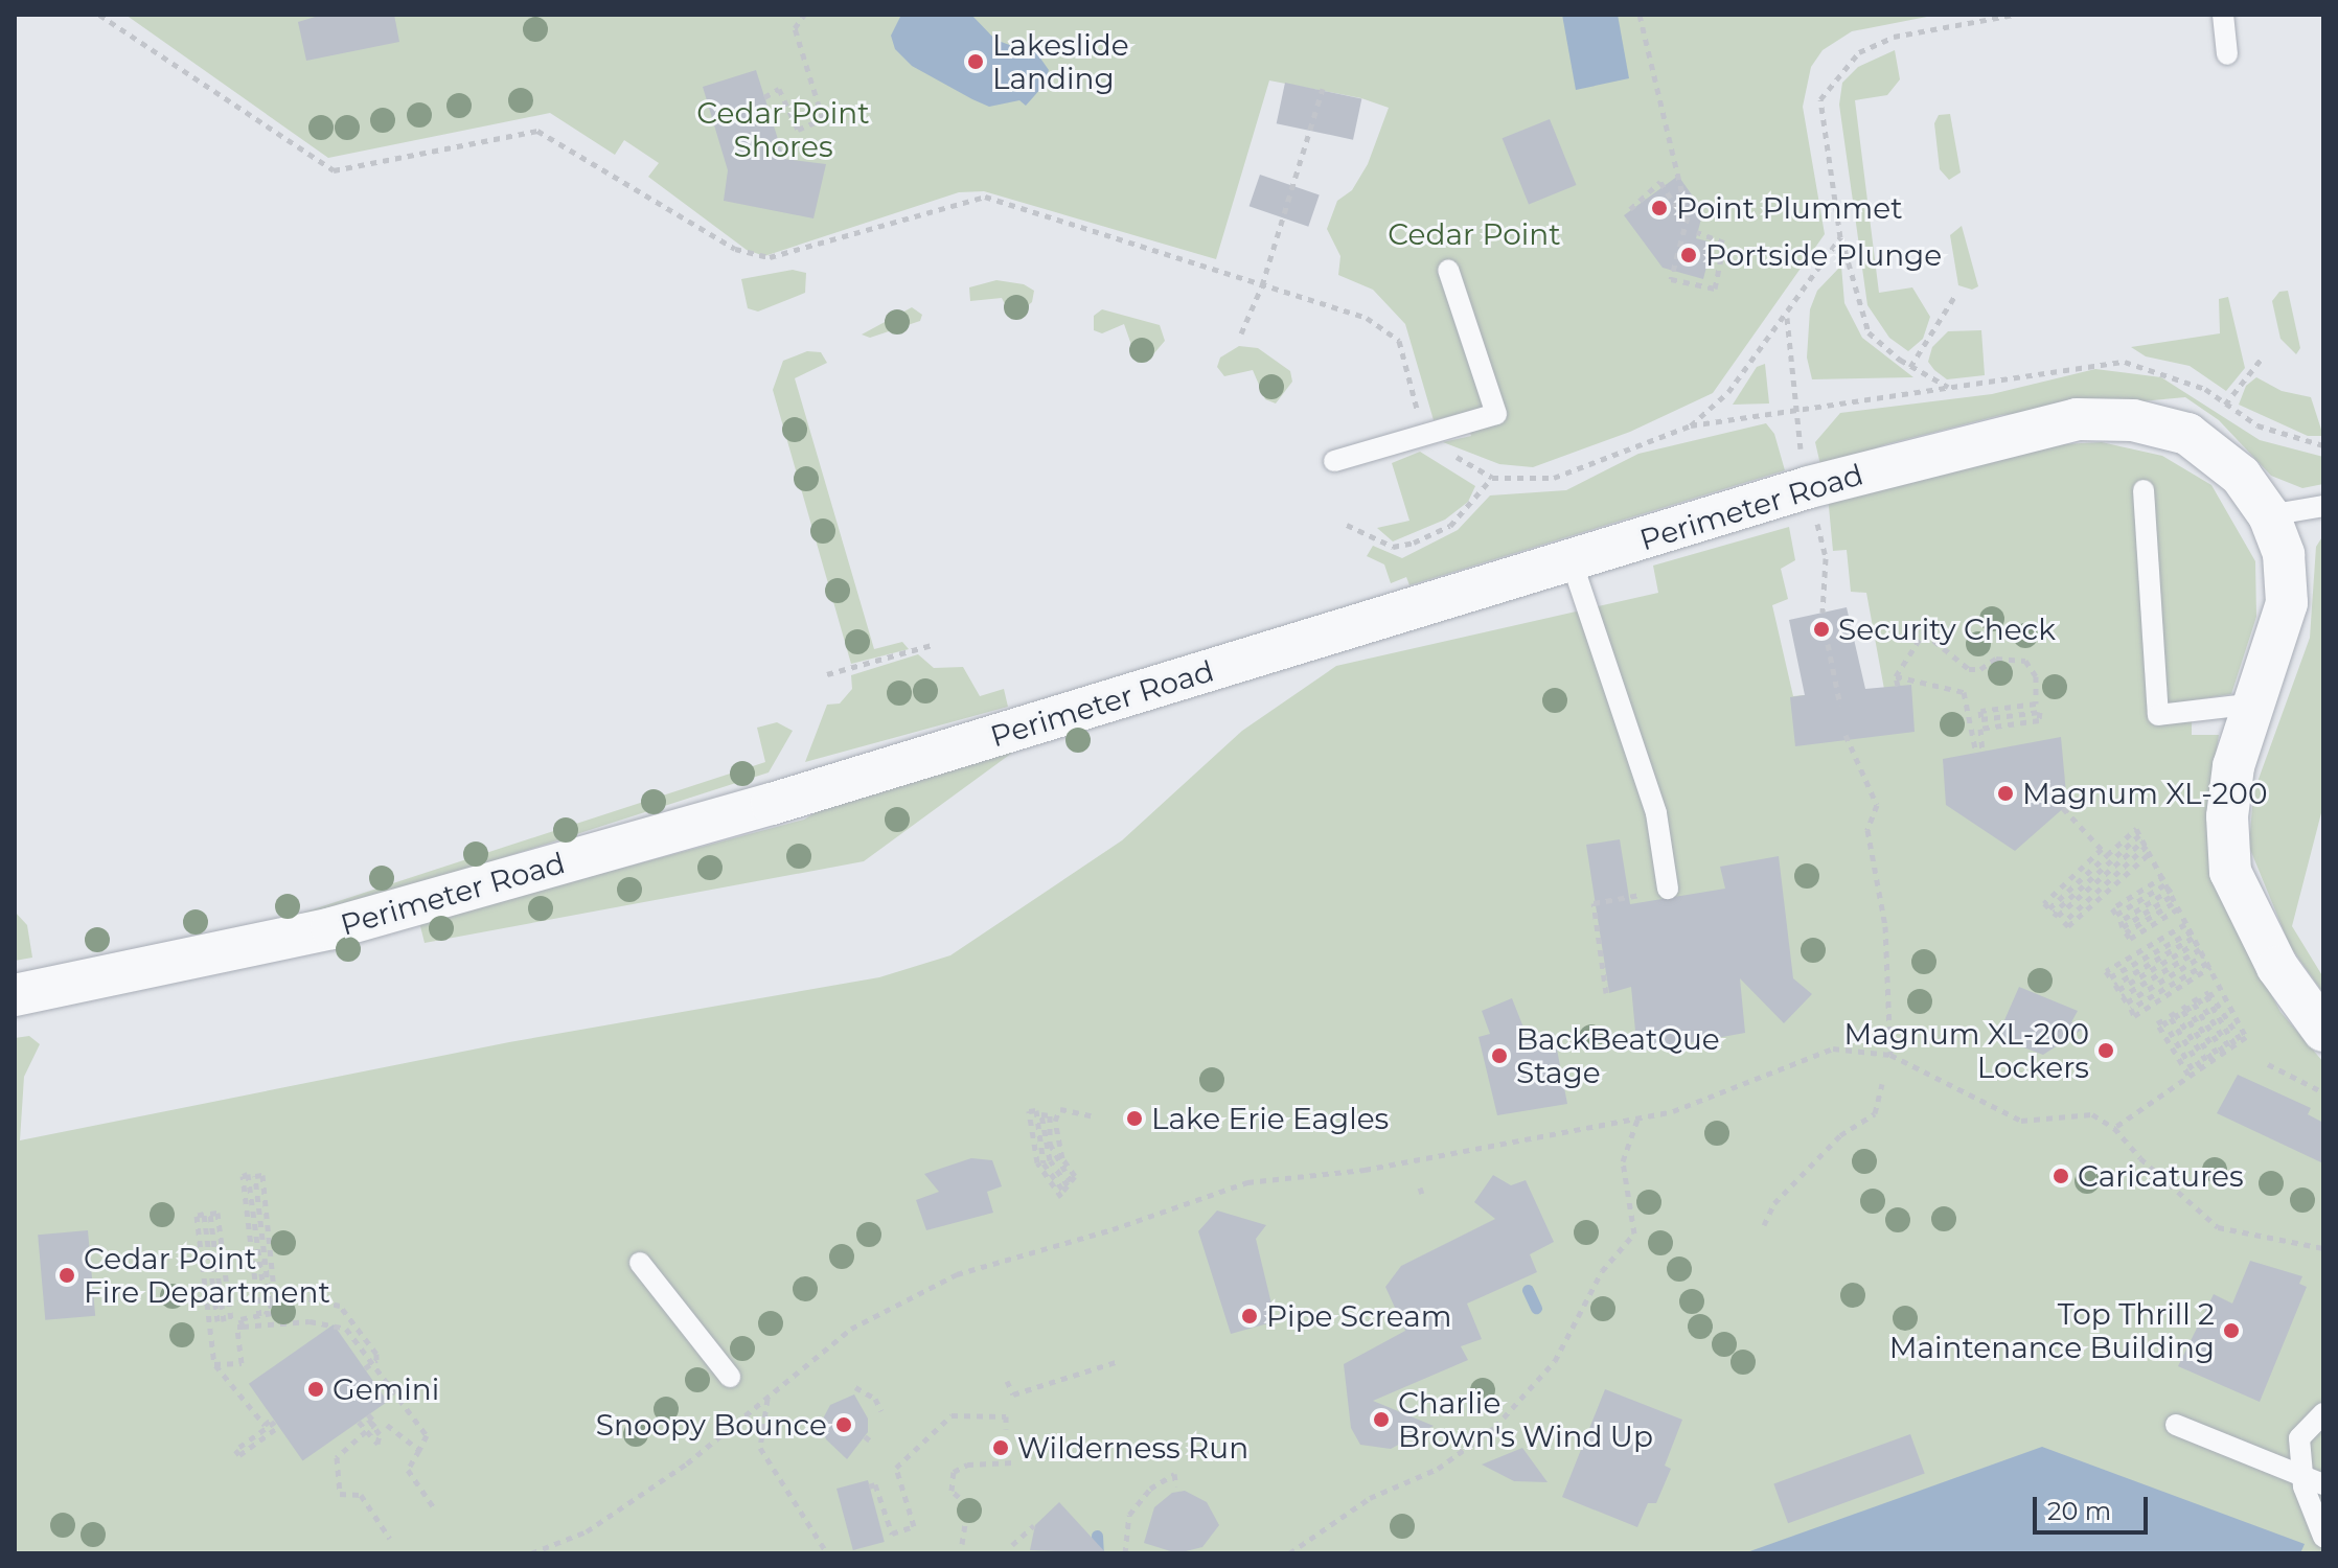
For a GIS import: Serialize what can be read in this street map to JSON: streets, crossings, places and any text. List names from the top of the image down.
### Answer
{
  "streets": {
    "street": ["Perimeter Road"]
  },
  "parks": ["Cedar Point Shores", "Cedar Point"],
  "places": [
    "Lakeslide Landing",
    "Point Plummet",
    "Portside Plunge",
    "Security Check",
    "Magnum XL-200",
    "Magnum XL-200 Lockers",
    "BackBeatQue Stage",
    "Lake Erie Eagles",
    "Caricatures",
    "Cedar Point Fire Department",
    "Pipe Scream",
    "Top Thrill 2 Maintenance Building",
    "Gemini",
    "Charlie Brown's Wind Up",
    "Snoopy Bounce",
    "Wilderness Run"
  ],
  "scale_bar": "20 m"
}
